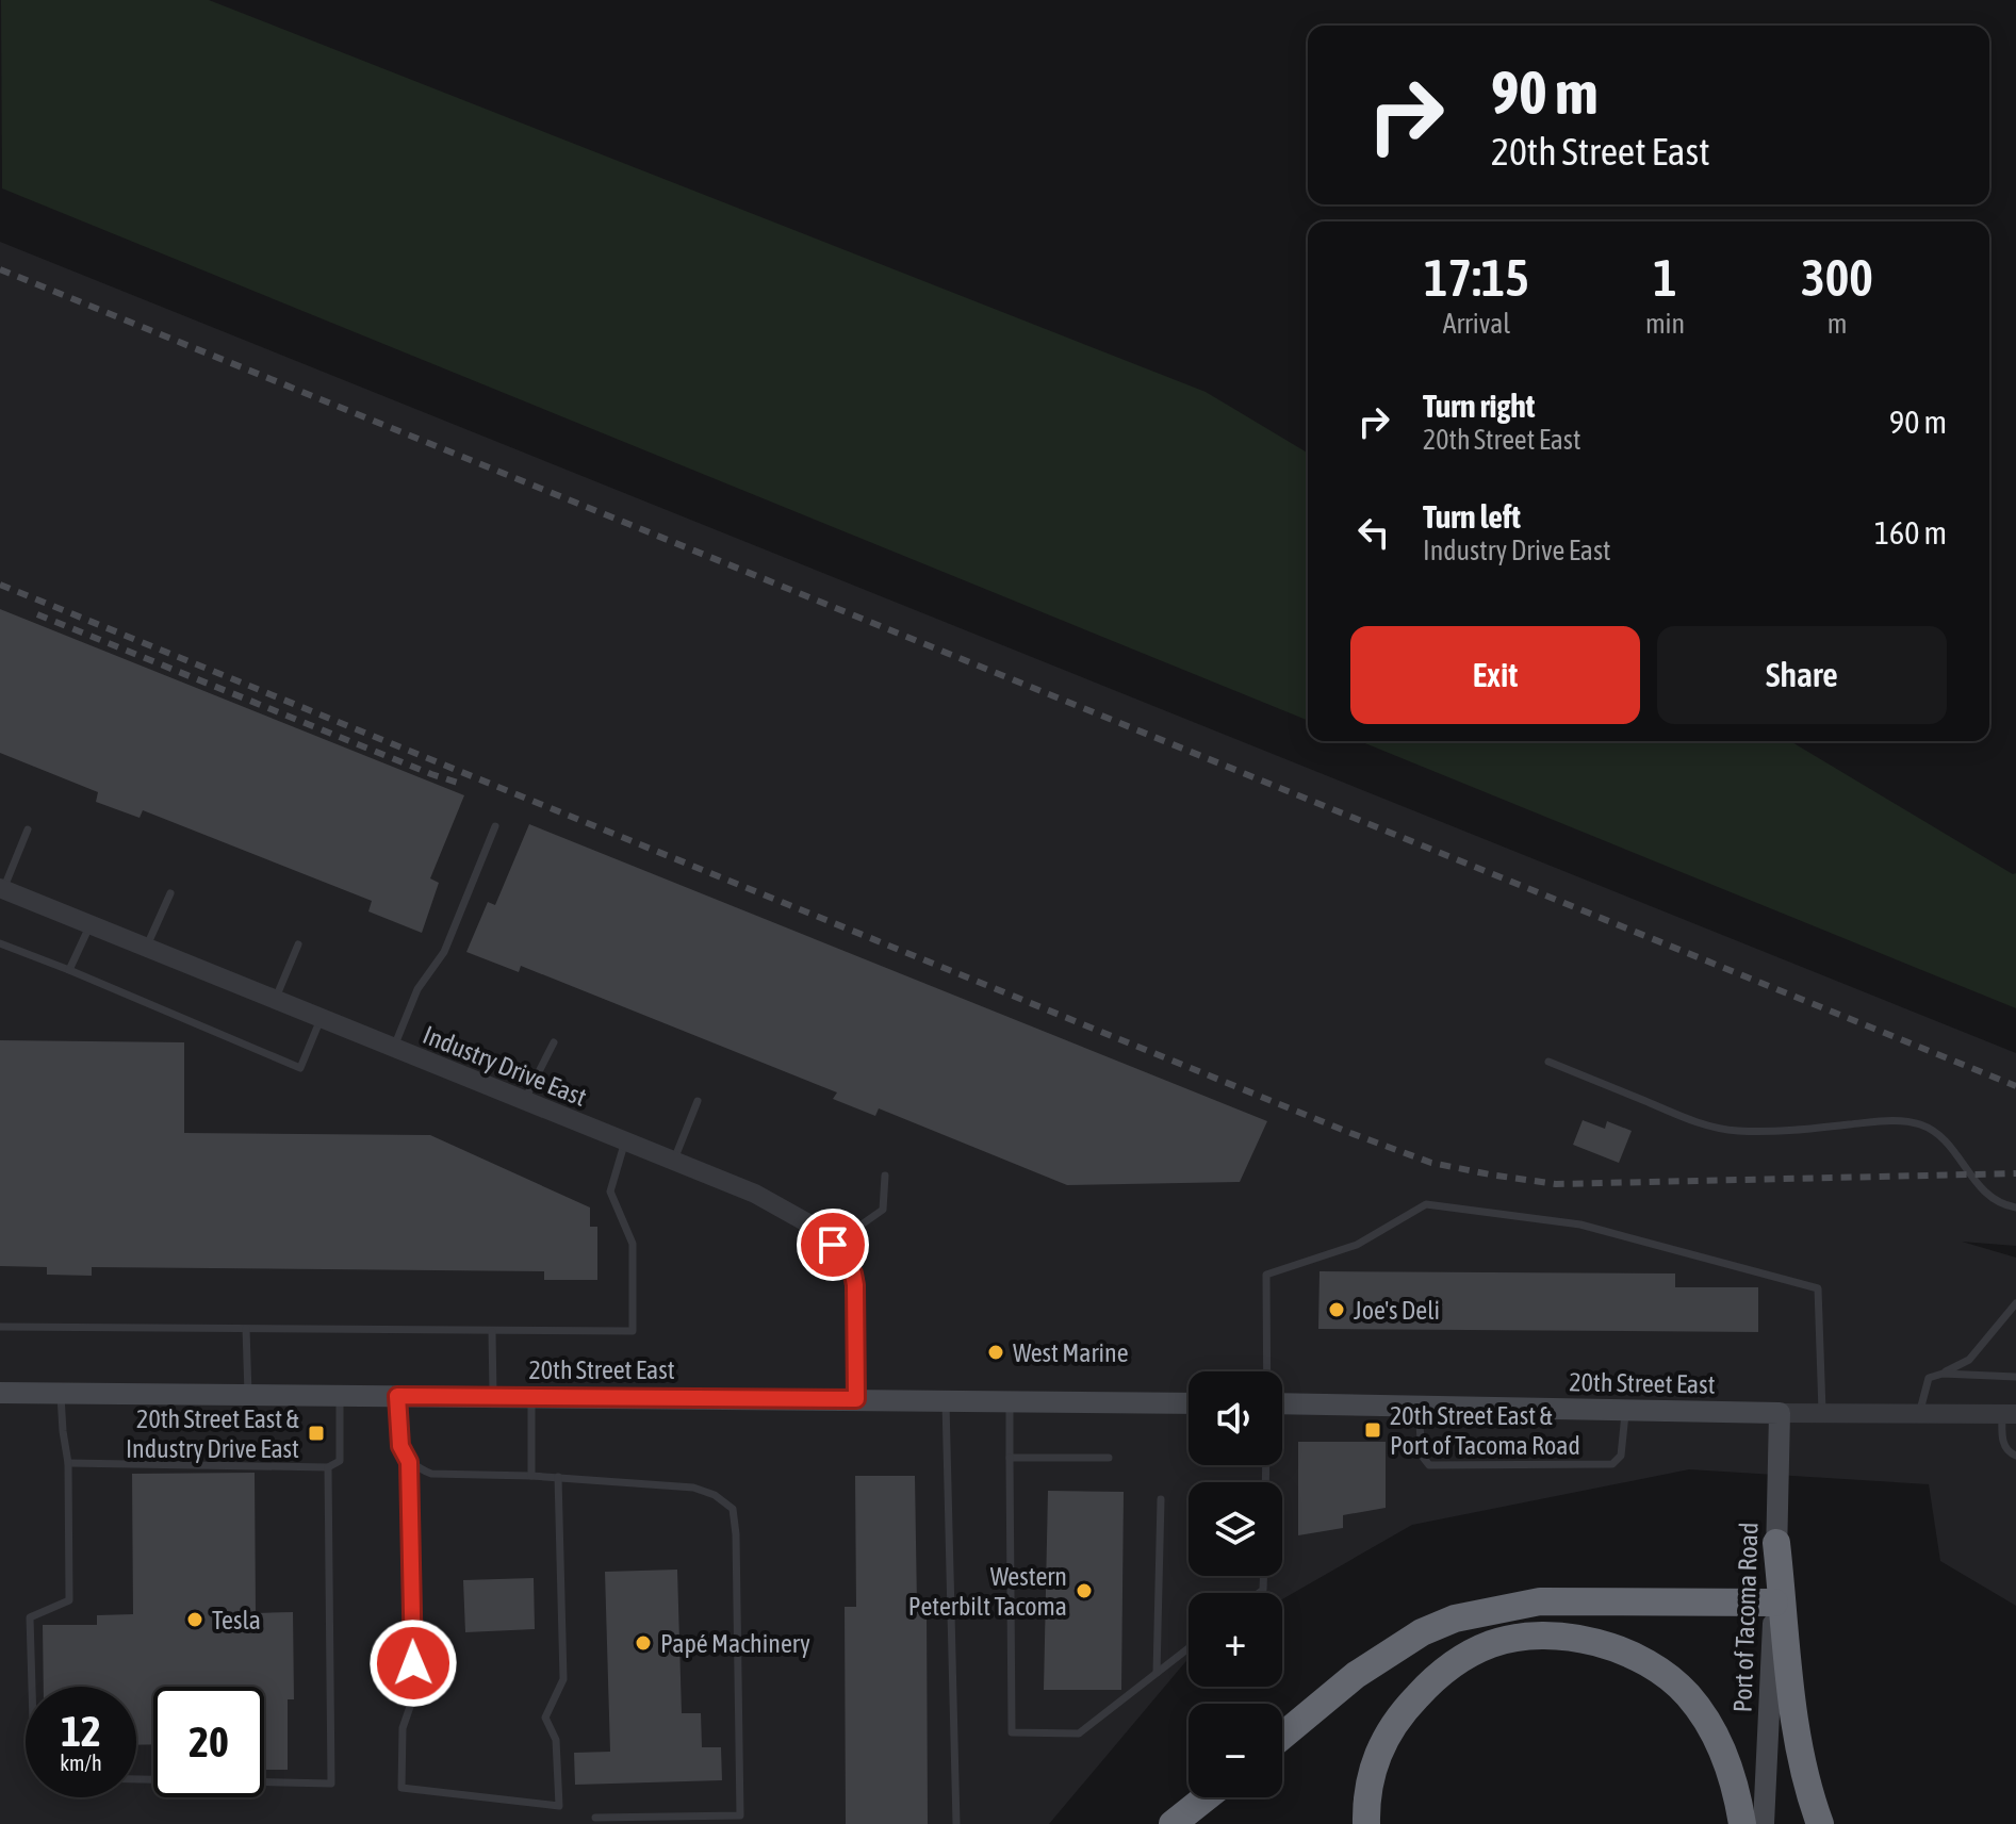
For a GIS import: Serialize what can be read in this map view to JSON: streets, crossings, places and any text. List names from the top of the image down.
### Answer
{
  "streets": {
    "main road": ["20th Street East", "Port of Tacoma Road"],
    "street": ["Industry Drive East"]
  },
  "crossings": [
    ["Industry Drive East", "20th Street East"],
    ["20th Street East", "Port of Tacoma Road"]
  ],
  "places": {
    "other": [
      "Joe's Deli",
      "West Marine",
      "Western Peterbilt Tacoma",
      "Tesla",
      "Papé Machinery"
    ],
    "transit": ["20th Street East & Port of Tacoma Road", "20th Street East & Industry Drive East"]
  },
  "page": {
    "turn": ["90 m", "20th Street East"],
    "eta": [
      "17:15",
      "Arrival",
      "1",
      "min",
      "300",
      "m"
    ],
    "list": [
      {
        "name": "Turn right",
        "note": "20th Street East",
        "value": "90 m"
      },
      {
        "name": "Turn left",
        "note": "Industry Drive East",
        "value": "160 m"
      }
    ],
    "buttons": ["Exit", "Share"],
    "map_buttons": ["+", "−"],
    "speed": "12 km/h",
    "limit": "20"
  }
}
